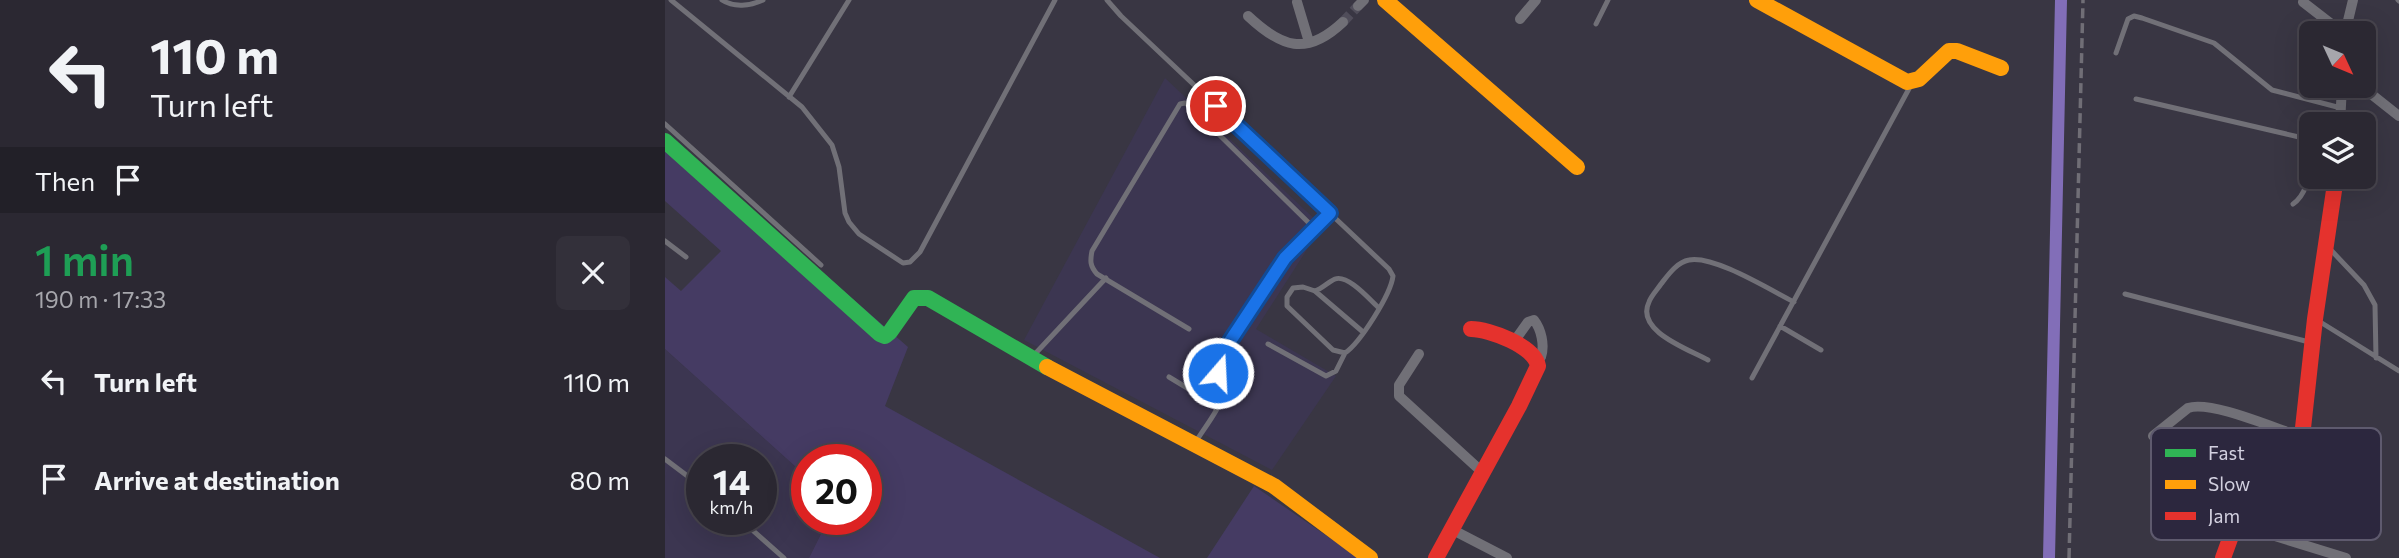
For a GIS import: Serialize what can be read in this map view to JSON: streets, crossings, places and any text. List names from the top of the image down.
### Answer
{
  "legend": ["Fast", "Slow", "Jam"],
  "north": "bottom right",
  "page": {
    "turn": ["110 m", "Turn left"],
    "then": "Then",
    "heading": ["1 min", "190 m · 17:33"],
    "list": [
      {
        "name": "Turn left",
        "value": "110 m"
      },
      {
        "name": "Arrive at destination",
        "value": "80 m"
      }
    ],
    "speed": "14 km/h",
    "limit": "20"
  }
}
